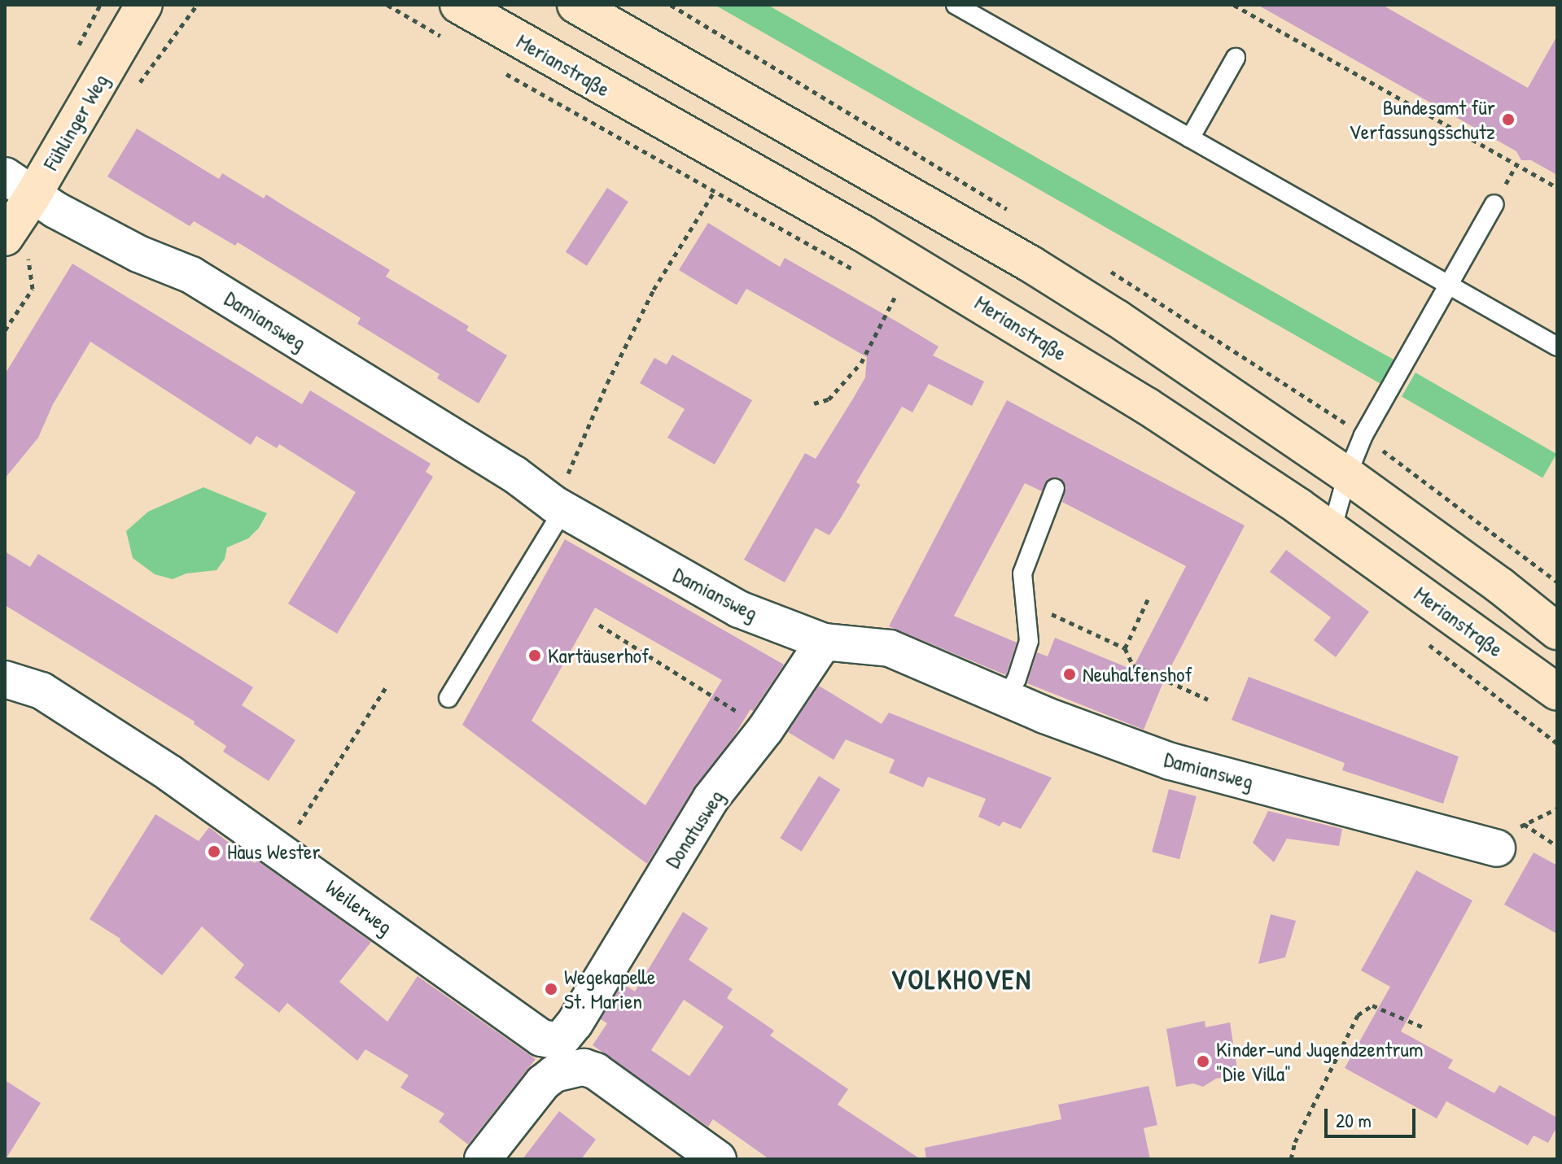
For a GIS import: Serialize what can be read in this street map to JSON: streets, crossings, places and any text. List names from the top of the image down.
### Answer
{
  "streets": {
    "street": [
      "Merianstraße",
      "Fühlinger Weg",
      "Damiansweg",
      "Donatusweg",
      "Weilerweg"
    ]
  },
  "crossings": [
    ["Fühlinger Weg", "Damiansweg"],
    ["Damiansweg", "Donatusweg"],
    ["Donatusweg", "Weilerweg"]
  ],
  "districts": ["VOLKHOVEN"],
  "places": [
    "Bundesamt für Verfassungsschutz",
    "Kartäuserhof",
    "Neuhalfenshof",
    "Haus Wester",
    "Wegekapelle St. Marien",
    "Kinder-und Jugendzentrum \"Die Villa\""
  ],
  "scale_bar": "20 m"
}
